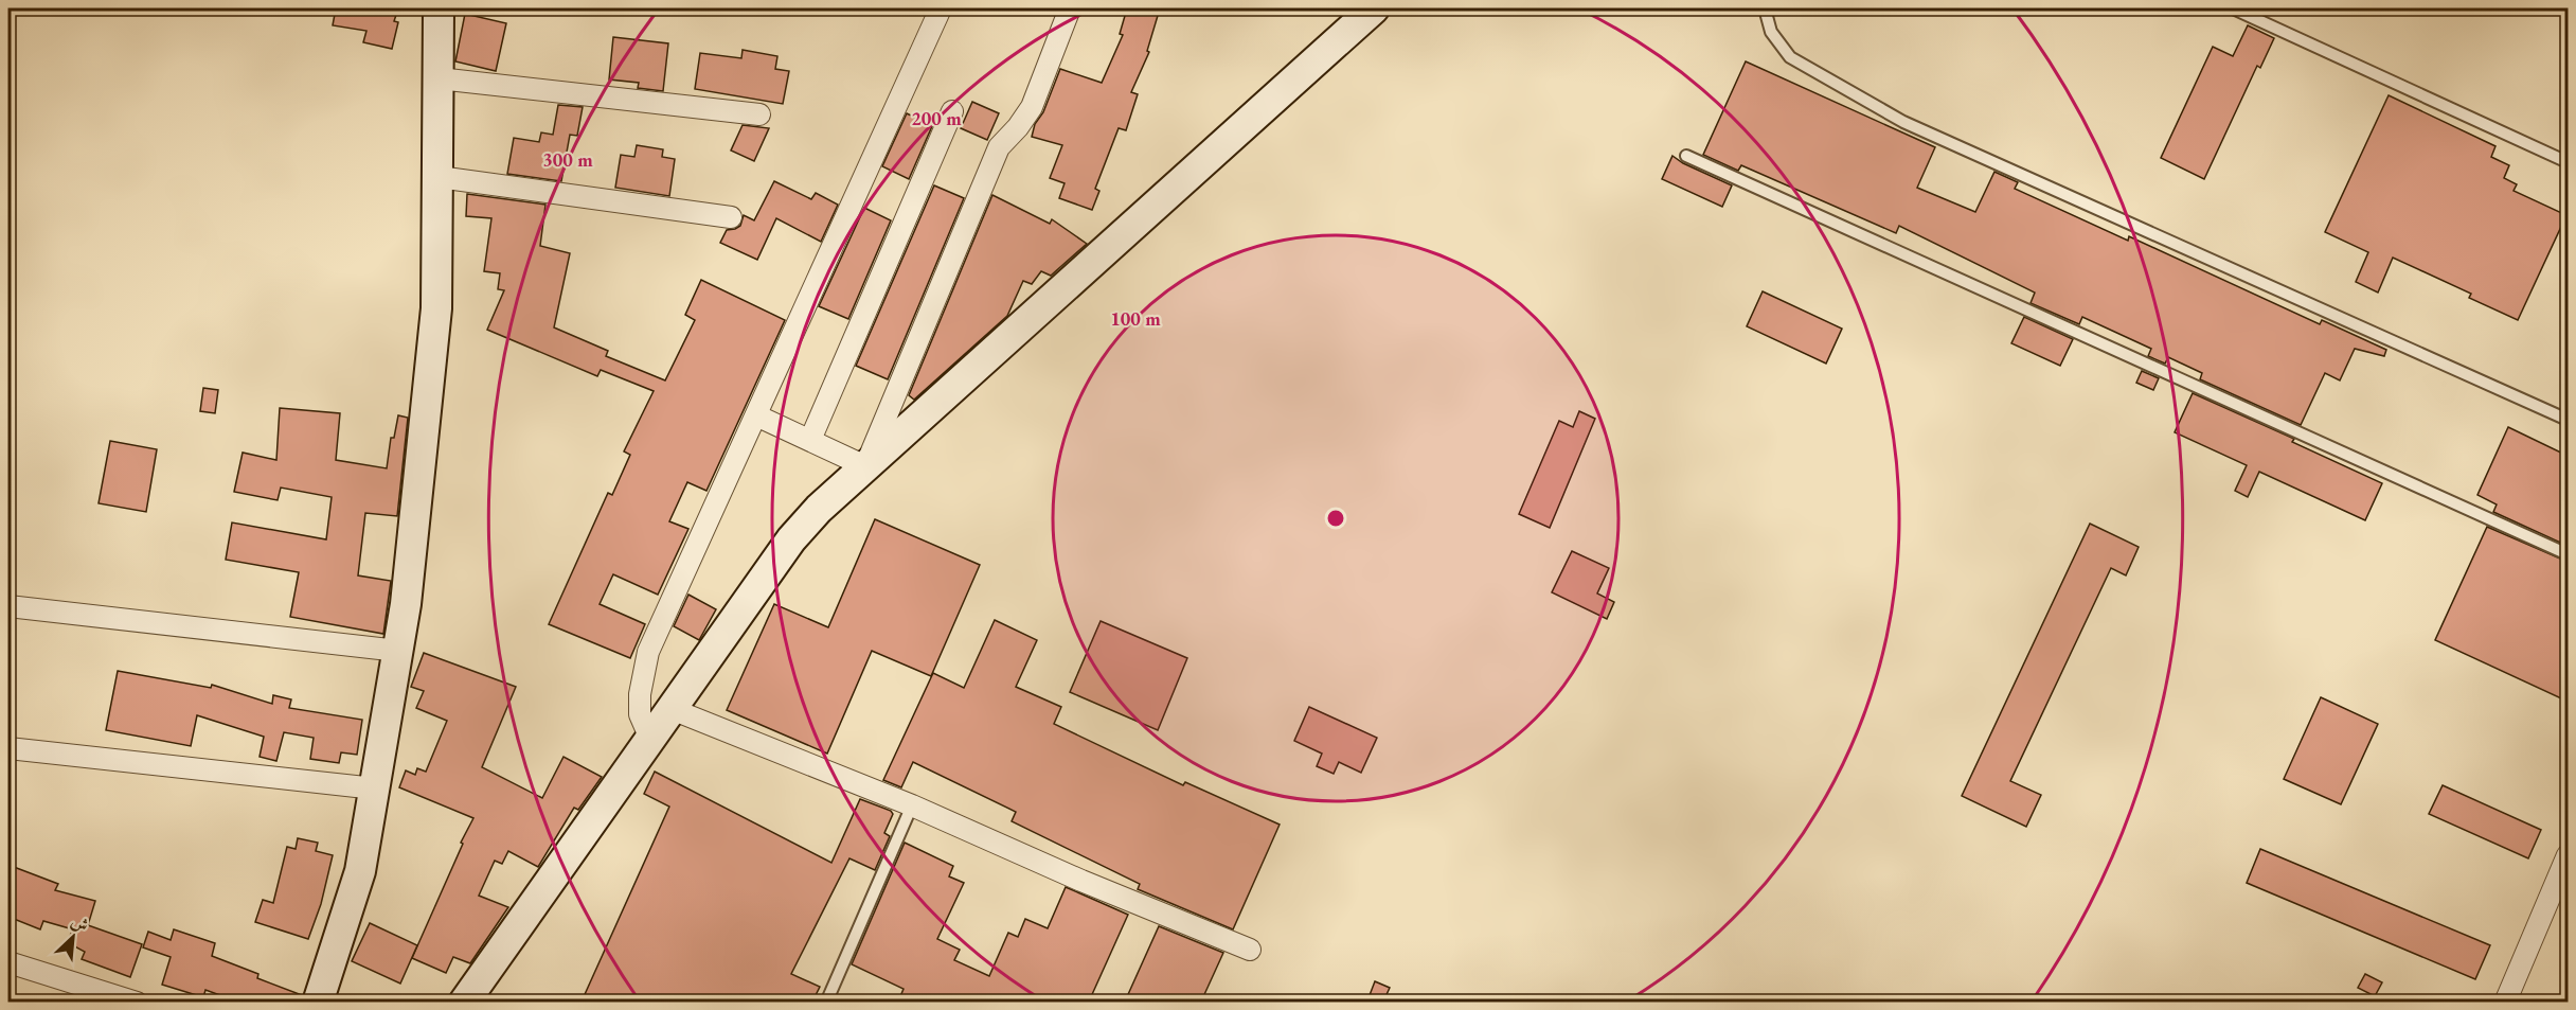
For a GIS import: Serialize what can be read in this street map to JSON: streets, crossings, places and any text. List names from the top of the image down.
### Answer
{
  "north": "top right",
  "rings": ["200 m", "300 m", "100 m"]
}
